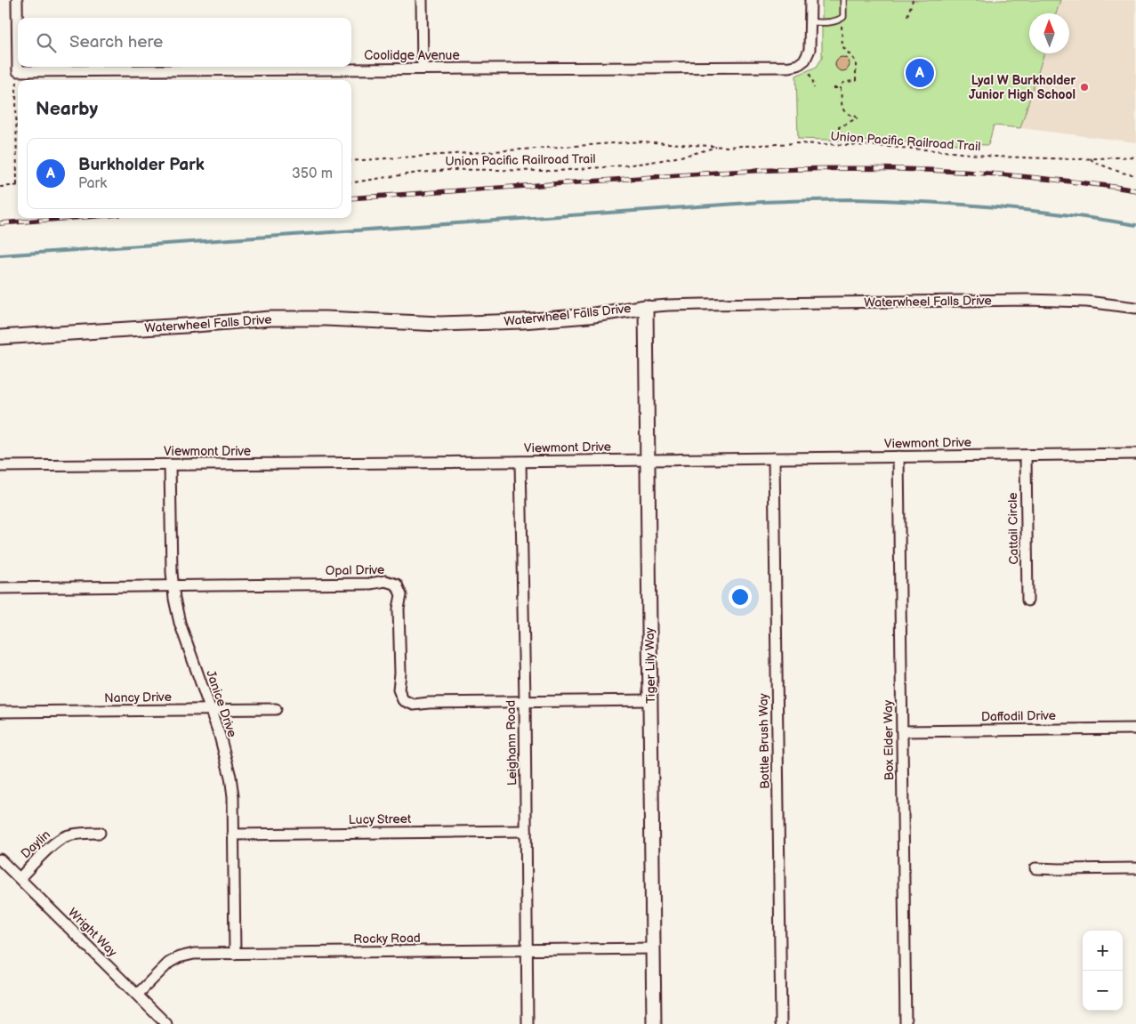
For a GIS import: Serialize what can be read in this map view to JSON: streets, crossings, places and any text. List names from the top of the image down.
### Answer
{
  "streets": {
    "street": [
      "Coolidge Avenue",
      "Waterwheel Falls Drive",
      "Viewmont Drive",
      "Cattail Circle",
      "Opal Drive",
      "Tiger Lily Way",
      "Nancy Drive",
      "Janice Drive",
      "Daffodil Drive",
      "Box Elder Way",
      "Bottle Brush Way",
      "Leighann Road",
      "Lucy Street",
      "Daylin",
      "Wright Way",
      "Rocky Road"
    ],
    "path": ["Union Pacific Railroad Trail"]
  },
  "crossings": [
    ["Waterwheel Falls Drive", "Tiger Lily Way"],
    ["Viewmont Drive", "Cattail Circle"],
    ["Viewmont Drive", "Tiger Lily Way"],
    ["Viewmont Drive", "Janice Drive"],
    ["Viewmont Drive", "Box Elder Way"],
    ["Viewmont Drive", "Bottle Brush Way"],
    ["Viewmont Drive", "Leighann Road"],
    ["Opal Drive", "Tiger Lily Way"],
    ["Opal Drive", "Janice Drive"],
    ["Opal Drive", "Leighann Road"],
    ["Tiger Lily Way", "Rocky Road"],
    ["Nancy Drive", "Janice Drive"],
    ["Janice Drive", "Lucy Street"],
    ["Janice Drive", "Rocky Road"],
    ["Daffodil Drive", "Box Elder Way"],
    ["Leighann Road", "Lucy Street"],
    ["Leighann Road", "Rocky Road"],
    ["Daylin", "Wright Way"],
    ["Wright Way", "Rocky Road"]
  ],
  "places": ["Lyal W Burkholder Junior High School"],
  "north": "top",
  "page": {
    "search": "Search here",
    "pins": "A",
    "heading": "Nearby",
    "list": [
      {
        "mark": "A",
        "name": "Burkholder Park",
        "note": "Park",
        "value": "350 m"
      }
    ],
    "map_buttons": ["+", "−"]
  }
}
